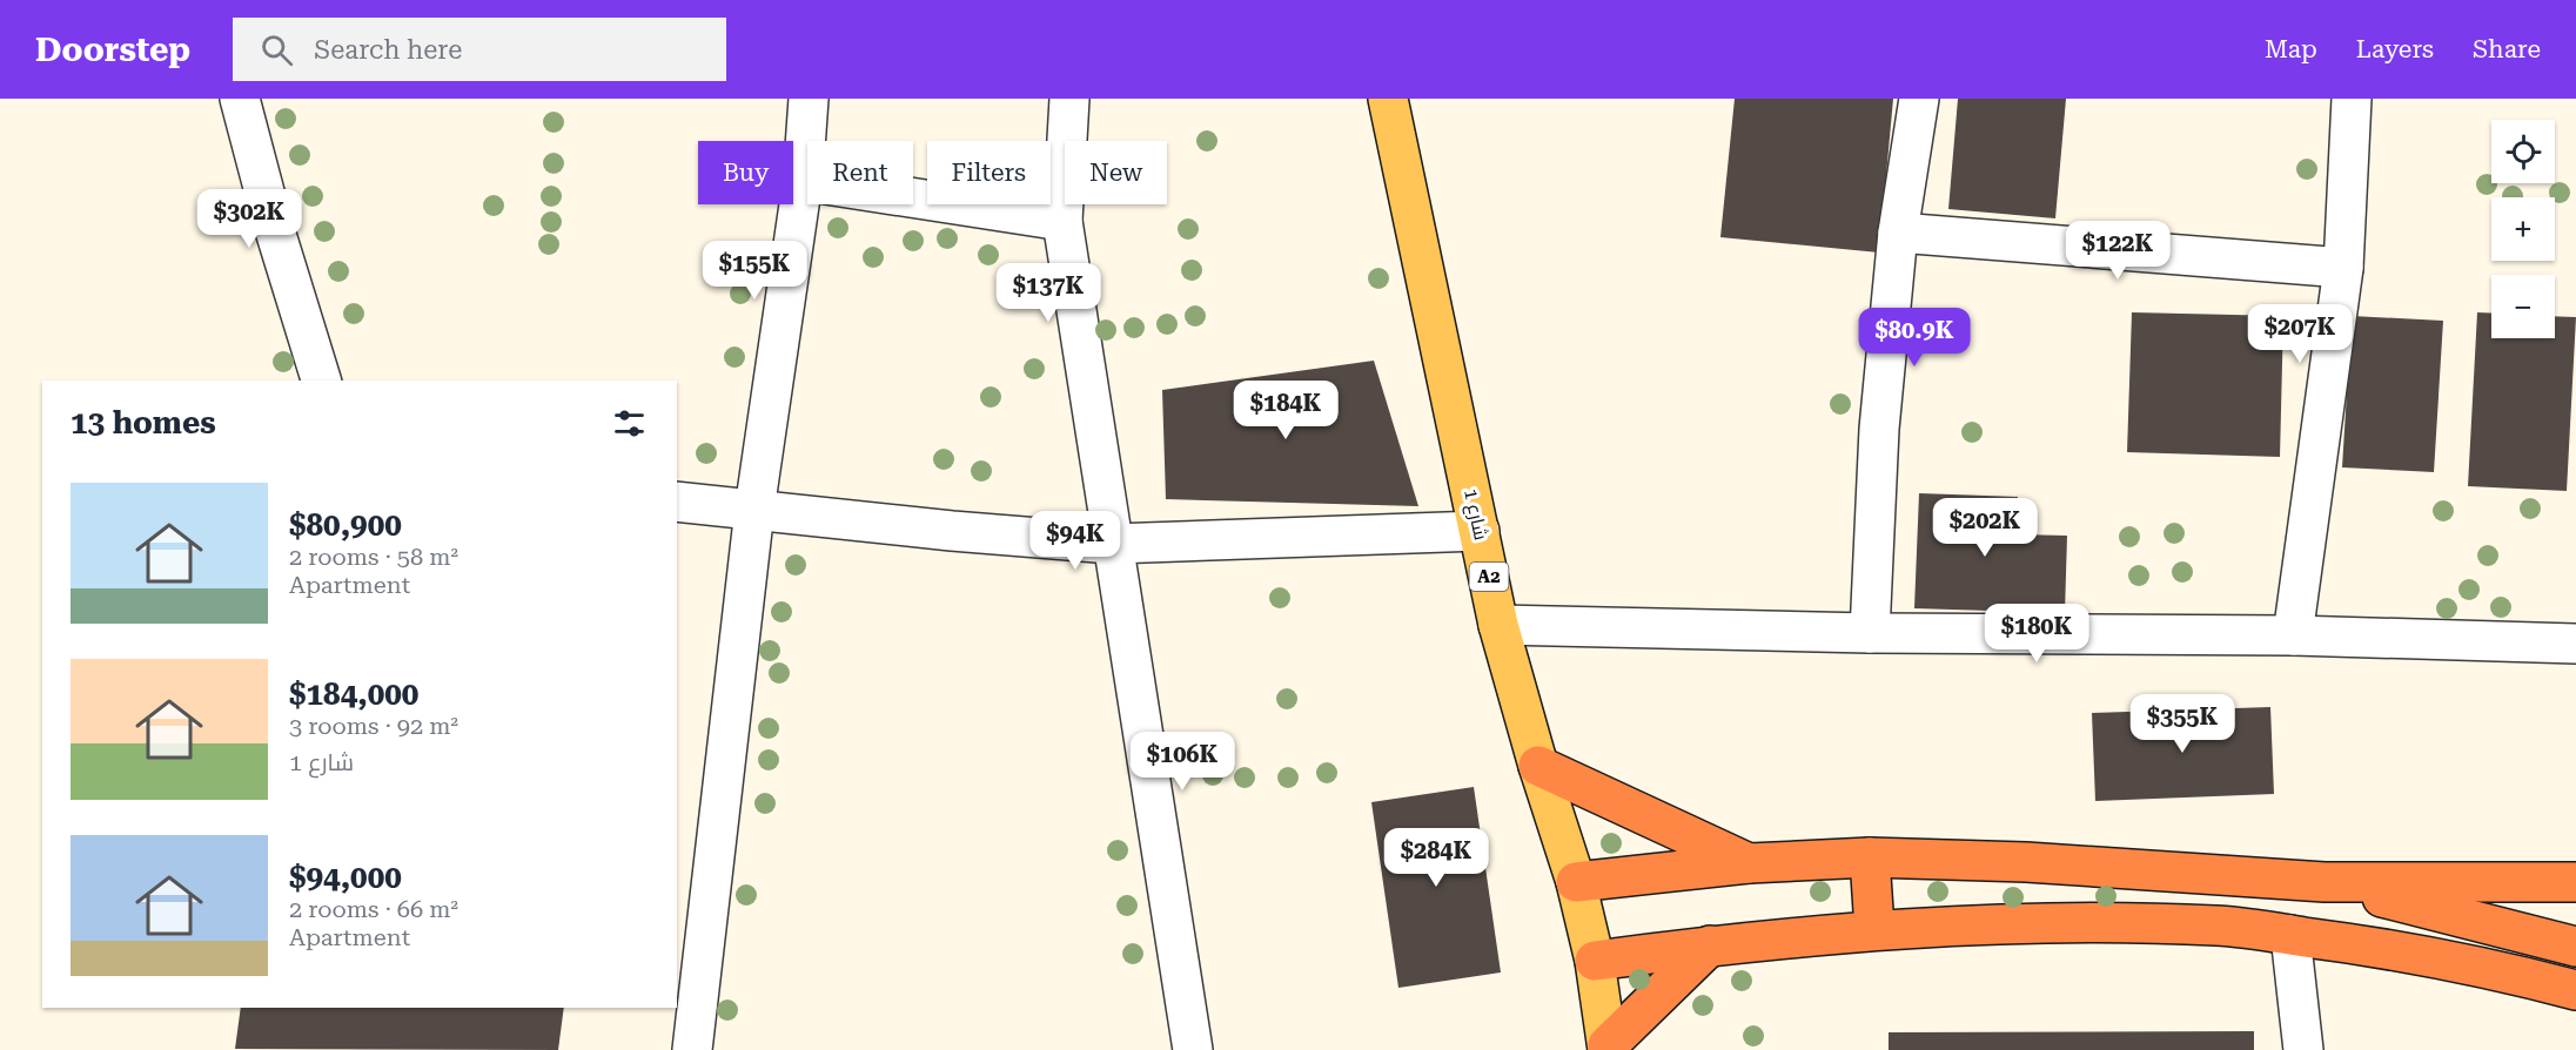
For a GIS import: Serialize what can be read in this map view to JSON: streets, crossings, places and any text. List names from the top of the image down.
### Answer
{
  "streets": {
    "main road": ["شارع 1", "A2"]
  },
  "page": {
    "header": "Doorstep",
    "search": "Search here",
    "nav": ["Map", "Layers", "Share"],
    "map_buttons": ["+", "−"],
    "chip": [
      "Buy",
      "Rent",
      "Filters",
      "New"
    ],
    "price": [
      "$302K",
      "$122K",
      "$155K",
      "$137K",
      "$207K",
      "$80.9K",
      "$184K",
      "$202K",
      "$94K",
      "$180K",
      "$355K",
      "$106K",
      "$284K"
    ],
    "heading": "13 homes",
    "list": [
      {
        "name": "$80,900",
        "note": "2 rooms · 58 m² · Apartment"
      },
      {
        "name": "$184,000",
        "note": "3 rooms · 92 m² · شارع 1"
      },
      {
        "name": "$94,000",
        "note": "2 rooms · 66 m² · Apartment"
      }
    ]
  }
}
